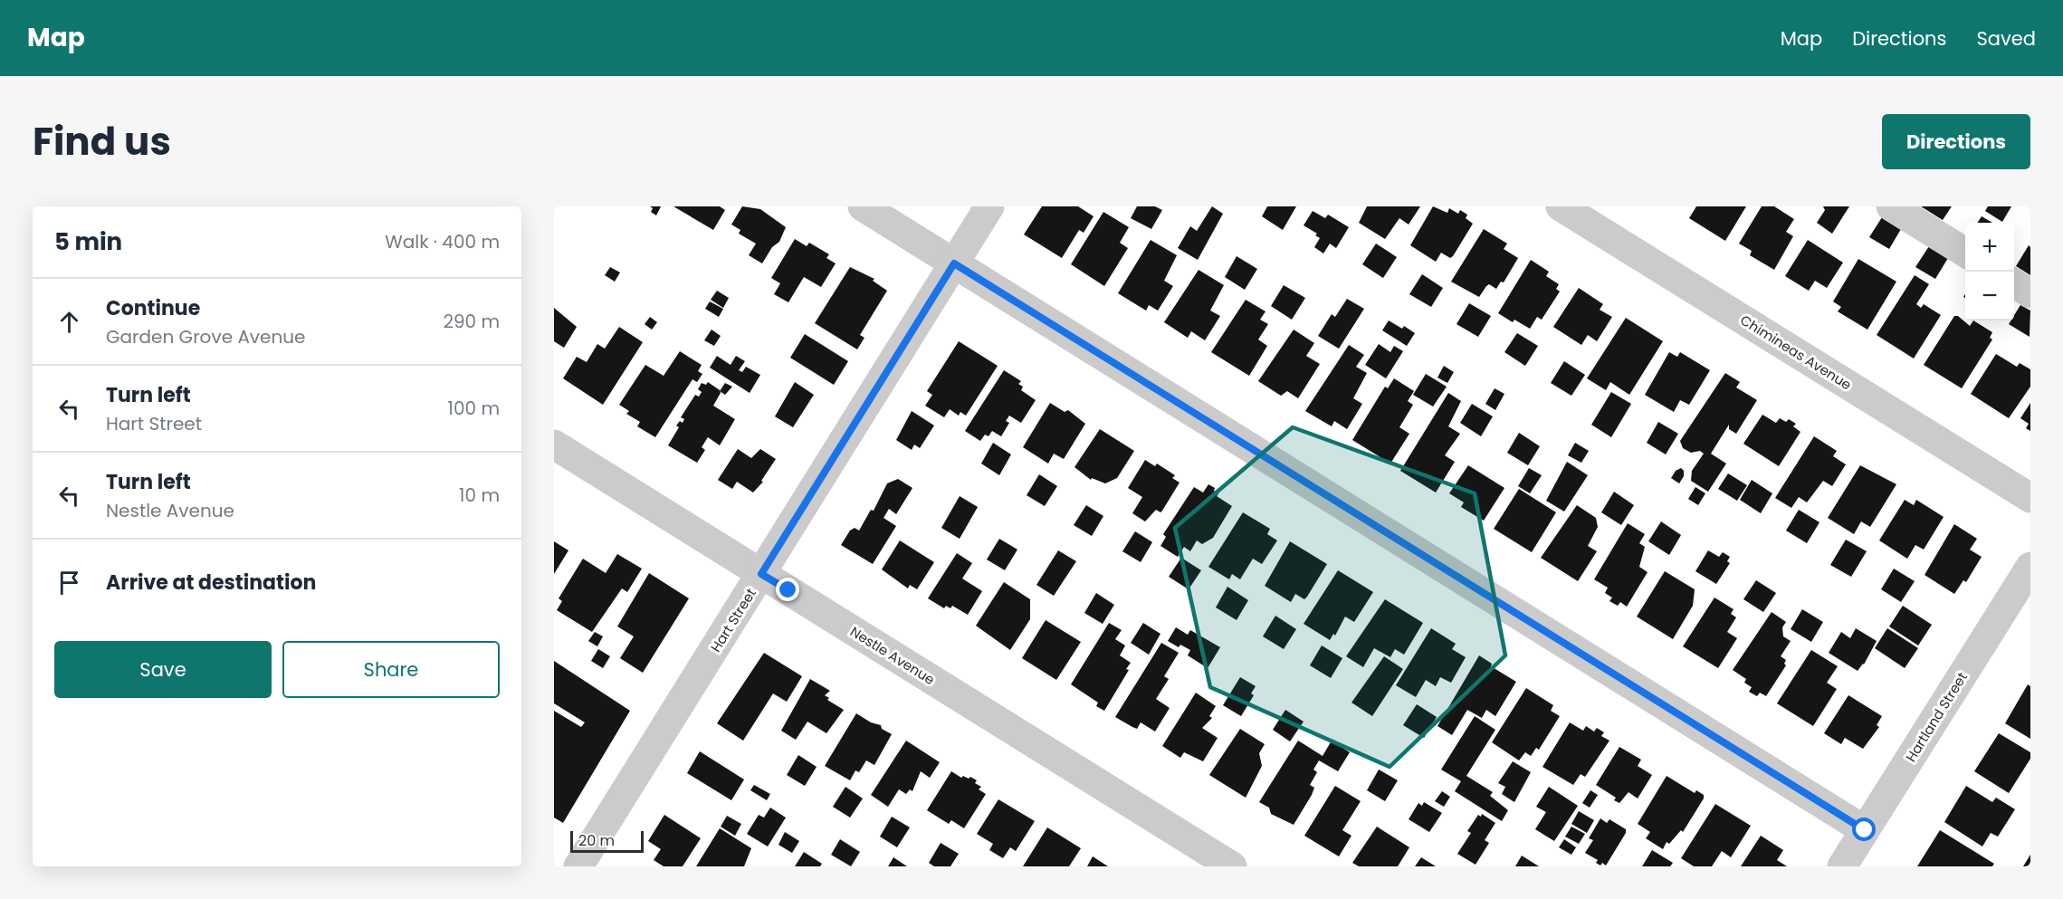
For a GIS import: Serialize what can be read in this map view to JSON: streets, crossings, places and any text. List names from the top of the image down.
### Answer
{
  "streets": {
    "street": [
      "Chimineas Avenue",
      "Hart Street",
      "Nestle Avenue",
      "Hartland Street"
    ]
  },
  "crossings": [
    ["Hart Street", "Nestle Avenue"]
  ],
  "scale_bar": "20 m",
  "page": {
    "header": "Map",
    "nav": ["Map", "Directions", "Saved"],
    "title": "Find us",
    "buttons": [
      "Directions",
      ["Save", "Share"]
    ],
    "heading": ["5 min", "Walk · 400 m"],
    "map_buttons": ["+", "−"],
    "list": [
      ["Continue", "Garden Grove Avenue", "290 m"],
      ["Turn left", "Hart Street", "100 m"],
      ["Turn left", "Nestle Avenue", "10 m"],
      "Arrive at destination"
    ],
    "scale": "20 m"
  }
}
